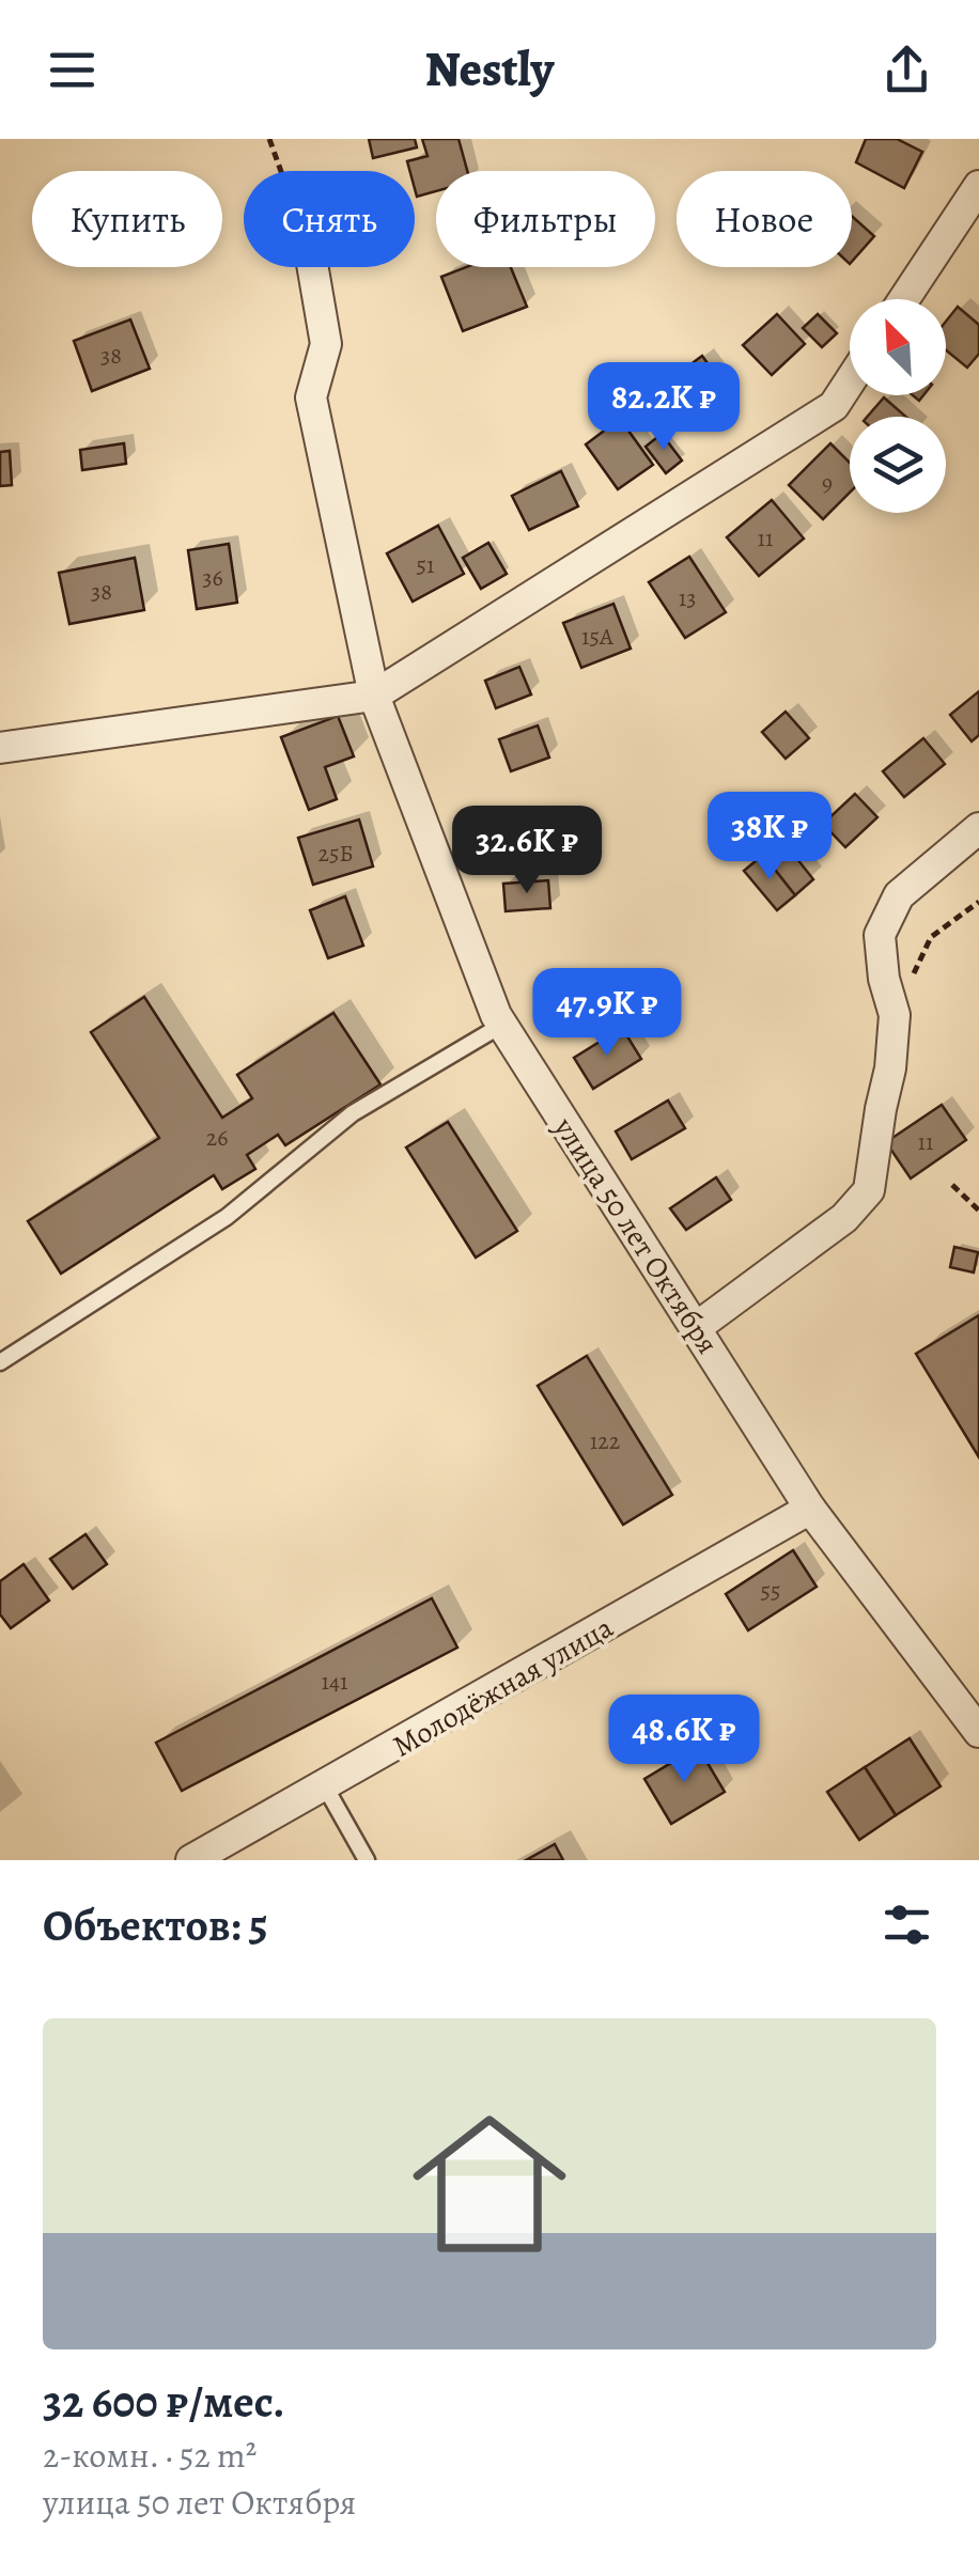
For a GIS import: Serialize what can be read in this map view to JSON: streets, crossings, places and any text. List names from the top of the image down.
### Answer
{
  "streets": {
    "street": ["улица 50 лет Октября", "Молодёжная улица"]
  },
  "crossings": [
    ["улица 50 лет Октября", "Молодёжная улица"]
  ],
  "house_numbers": [
    "38",
    "9",
    "11",
    "51",
    "36",
    "38",
    "13",
    "15А",
    "25Б",
    "26",
    "11",
    "122",
    "55",
    "141"
  ],
  "north": "top left",
  "page": {
    "header": "Nestly",
    "chip": [
      "Купить",
      "Снять",
      "Фильтры",
      "Новое"
    ],
    "price": [
      "82.2K ₽",
      "38K ₽",
      "32.6K ₽",
      "47.9K ₽",
      "48.6K ₽"
    ],
    "heading": "Объектов: 5",
    "list": [
      {
        "name": "32 600 ₽/мес.",
        "note": "2-комн. · 52 m² · улица 50 лет Октября"
      }
    ]
  }
}
